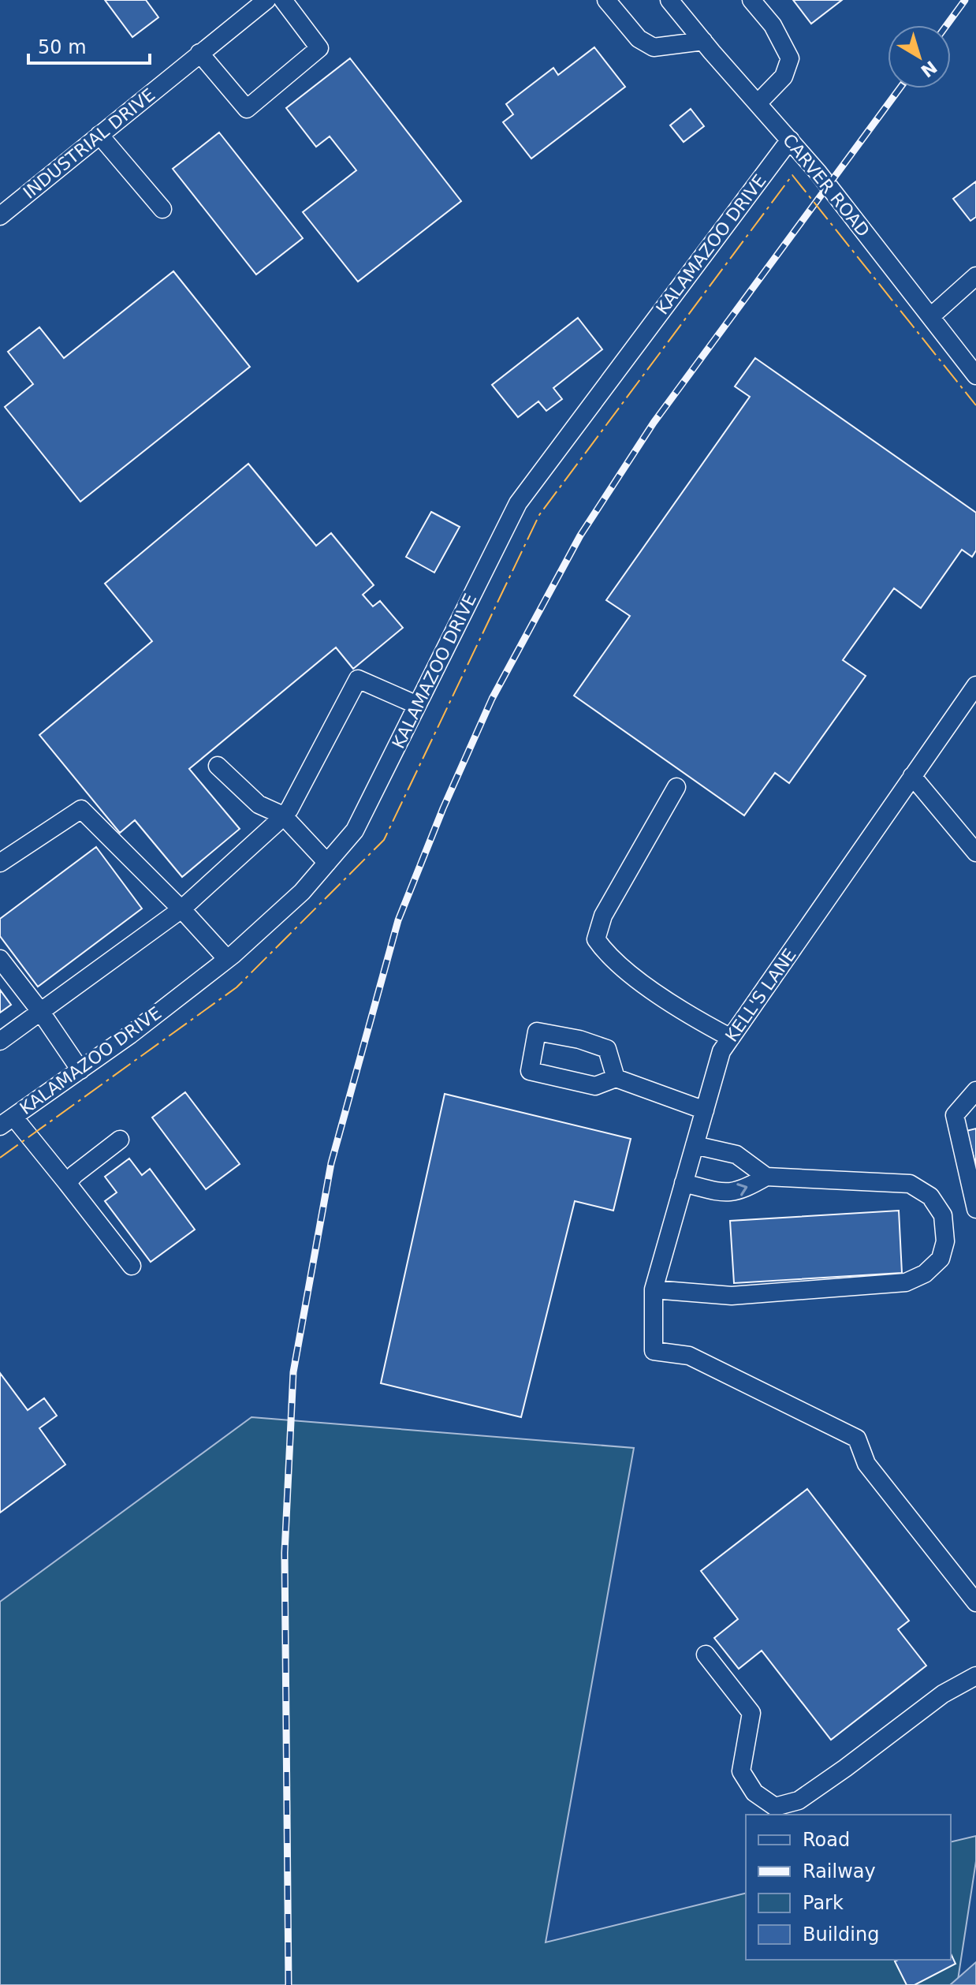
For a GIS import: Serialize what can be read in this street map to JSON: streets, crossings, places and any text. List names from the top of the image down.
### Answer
{
  "streets": {
    "street": [
      "INDUSTRIAL DRIVE",
      "CARVER ROAD",
      "KALAMAZOO DRIVE",
      "KELL'S LANE"
    ]
  },
  "crossings": [
    ["CARVER ROAD", "KALAMAZOO DRIVE"]
  ],
  "legend": [
    "Road",
    "Railway",
    "Park",
    "Building"
  ],
  "scale_bar": "50 m",
  "north": "bottom right"
}
